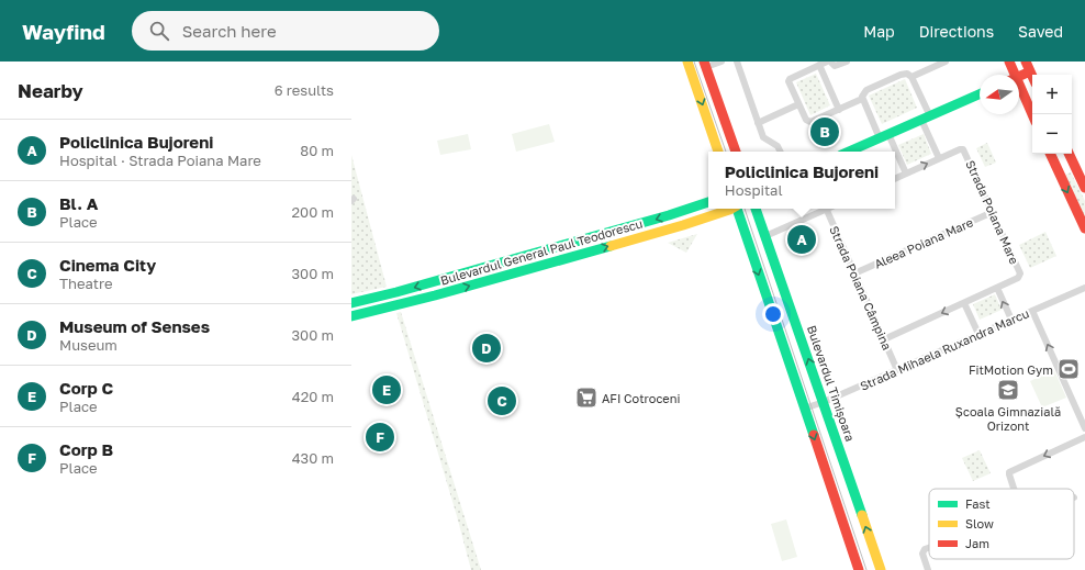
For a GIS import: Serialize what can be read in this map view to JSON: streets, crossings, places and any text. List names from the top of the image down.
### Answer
{
  "streets": {
    "main road": ["Bulevardul General Paul Teodorescu", "Bulevardul Timișoara"],
    "street": [
      "Strada Poiana Mare",
      "Aleea Poiana Mare",
      "Strada Poiana Câmpina",
      "Strada Mihaela Ruxandra Marcu"
    ]
  },
  "crossings": [
    ["Strada Poiana Mare", "Aleea Poiana Mare"],
    ["Strada Poiana Mare", "Strada Poiana Câmpina"],
    ["Aleea Poiana Mare", "Strada Poiana Câmpina"],
    ["Strada Poiana Câmpina", "Strada Mihaela Ruxandra Marcu"],
    ["Strada Mihaela Ruxandra Marcu", "Bulevardul Timișoara"]
  ],
  "places": {
    "sports": ["FitMotion Gym"],
    "school or university": ["Școala Gimnazială Orizont"],
    "supermarket": ["AFI Cotroceni"]
  },
  "legend": ["Fast", "Slow", "Jam"],
  "north": "left",
  "page": {
    "header": "Wayfind",
    "search": "Search here",
    "nav": ["Map", "Directions", "Saved"],
    "heading": ["Nearby", "6 results"],
    "map_buttons": ["+", "−"],
    "pins": [
      "B",
      "A",
      "D",
      "E",
      "C",
      "F"
    ],
    "list": [
      {
        "mark": "A",
        "name": "Policlinica Bujoreni",
        "note": "Hospital · Strada Poiana Mare",
        "value": "80 m"
      },
      {
        "mark": "B",
        "name": "Bl. A",
        "note": "Place",
        "value": "200 m"
      },
      {
        "mark": "C",
        "name": "Cinema City",
        "note": "Theatre",
        "value": "300 m"
      },
      {
        "mark": "D",
        "name": "Museum of Senses",
        "note": "Museum",
        "value": "300 m"
      },
      {
        "mark": "E",
        "name": "Corp C",
        "note": "Place",
        "value": "420 m"
      },
      {
        "mark": "F",
        "name": "Corp B",
        "note": "Place",
        "value": "430 m"
      }
    ],
    "popup": ["Policlinica Bujoreni", "Hospital"]
  }
}
